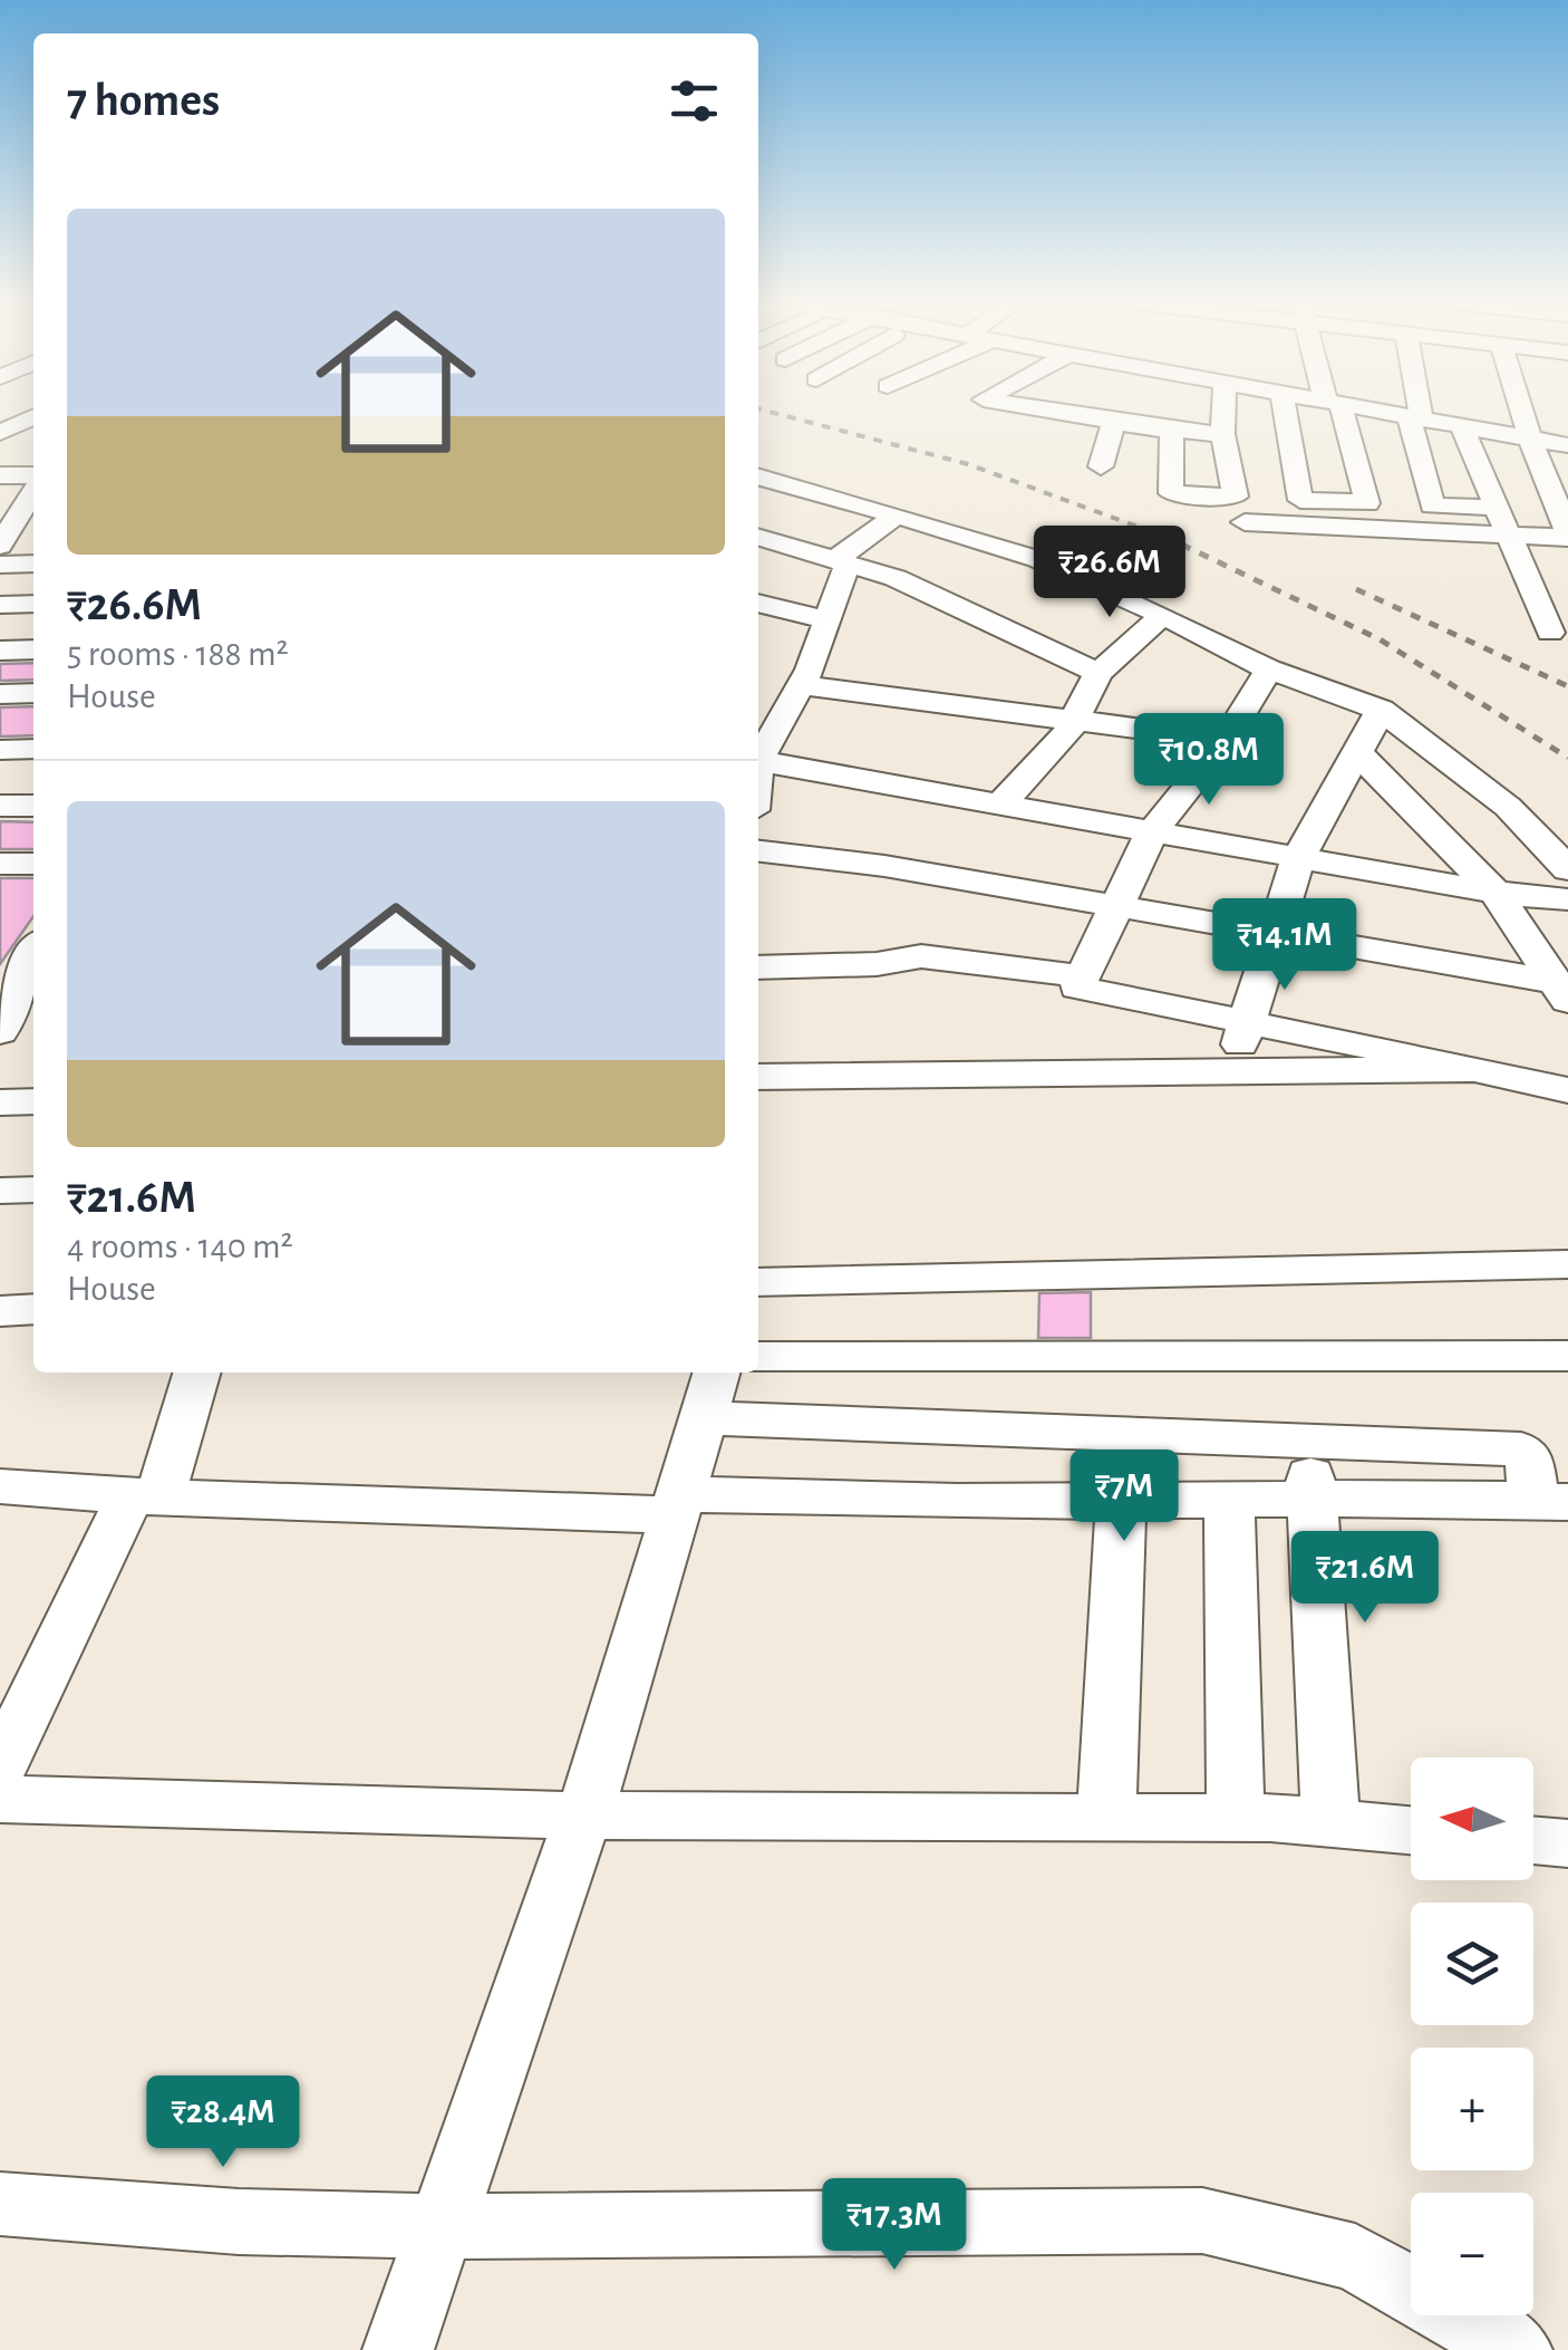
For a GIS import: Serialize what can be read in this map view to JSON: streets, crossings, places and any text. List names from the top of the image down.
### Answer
{
  "north": "left",
  "page": {
    "heading": "7 homes",
    "list": [
      {
        "name": "₹26.6M",
        "note": "5 rooms · 188 m² · House"
      },
      {
        "name": "₹21.6M",
        "note": "4 rooms · 140 m² · House"
      }
    ],
    "price": [
      "₹26.6M",
      "₹10.8M",
      "₹14.1M",
      "₹7M",
      "₹21.6M",
      "₹28.4M",
      "₹17.3M"
    ],
    "map_buttons": ["+", "−"]
  }
}
